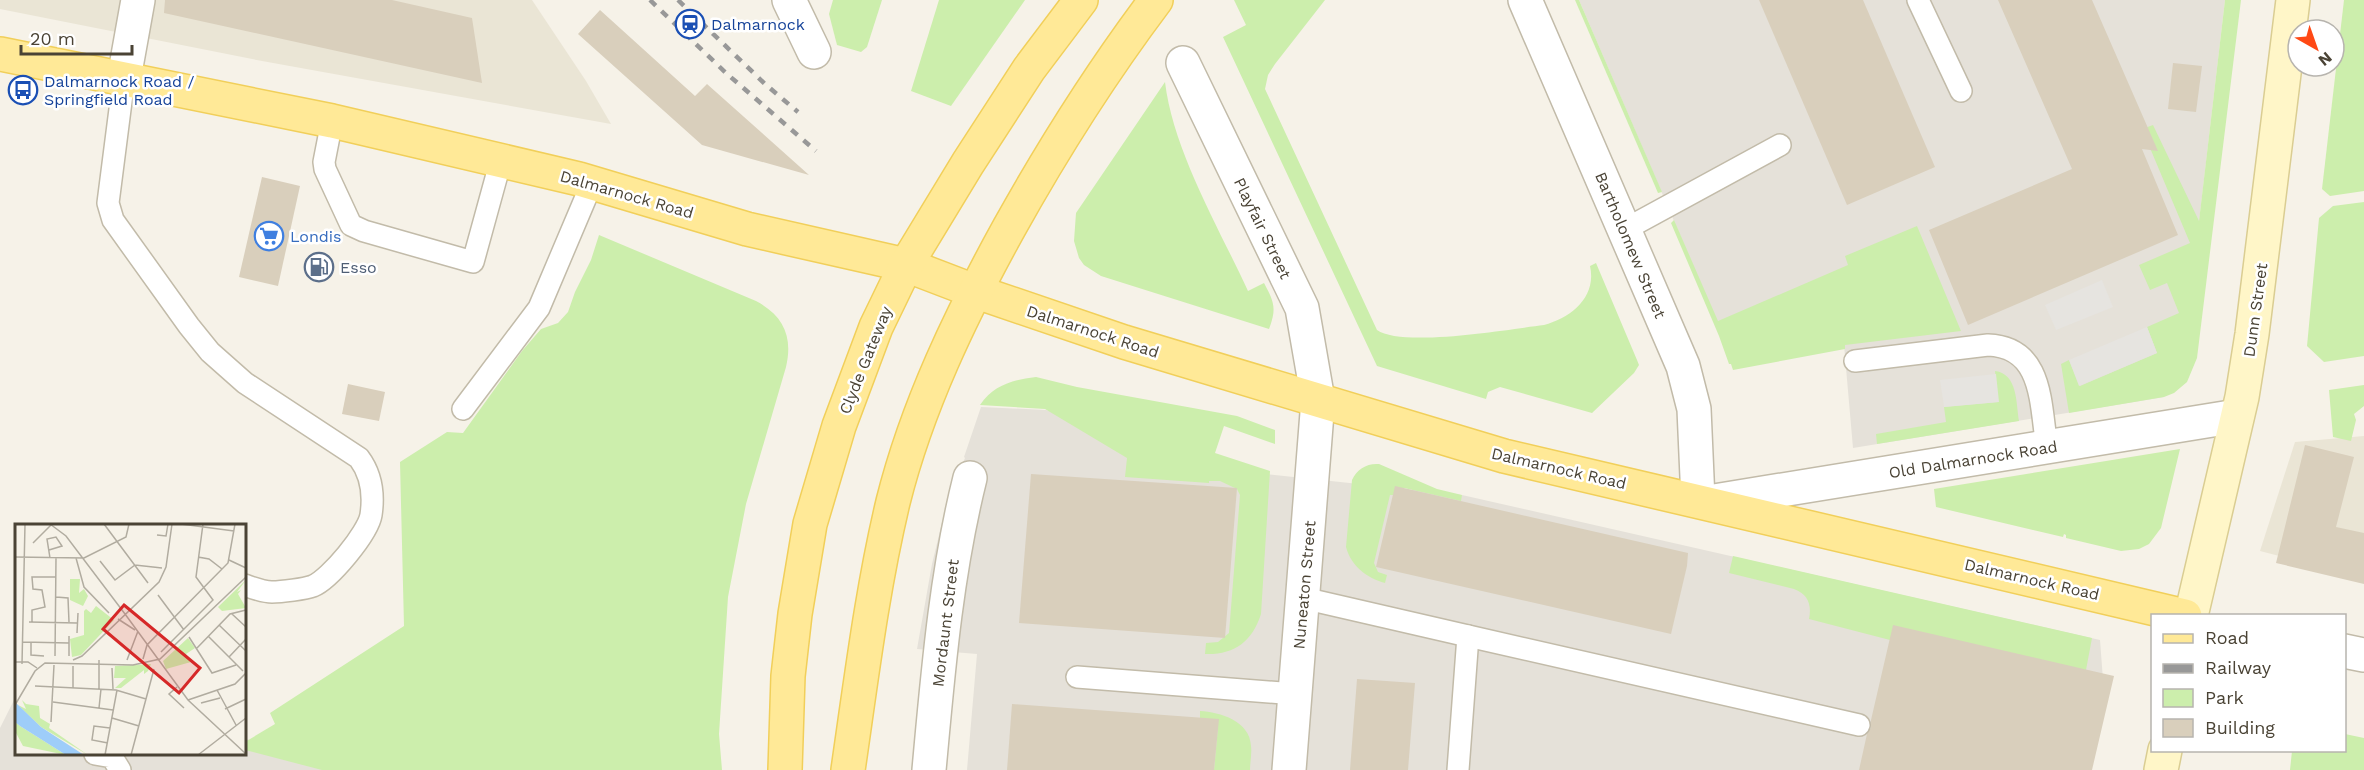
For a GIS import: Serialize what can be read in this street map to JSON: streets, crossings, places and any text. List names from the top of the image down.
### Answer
{
  "streets": {
    "main road": ["Dalmarnock Road", "Dunn Street", "Clyde Gateway"],
    "street": [
      "Playfair Street",
      "Bartholomew Street",
      "Old Dalmarnock Road",
      "Nuneaton Street",
      "Mordaunt Street"
    ]
  },
  "crossings": [
    ["Dalmarnock Road", "Playfair Street"],
    ["Dalmarnock Road", "Bartholomew Street"],
    ["Dalmarnock Road", "Clyde Gateway"],
    ["Dalmarnock Road", "Old Dalmarnock Road"],
    ["Dalmarnock Road", "Nuneaton Street"],
    ["Playfair Street", "Nuneaton Street"],
    ["Bartholomew Street", "Old Dalmarnock Road"],
    ["Dunn Street", "Old Dalmarnock Road"]
  ],
  "places": {
    "station": ["Dalmarnock"],
    "bus stop": ["Dalmarnock Road / Springfield Road"],
    "supermarket": ["Londis"],
    "fuel station": ["Esso"]
  },
  "legend": [
    "Road",
    "Railway",
    "Park",
    "Building"
  ],
  "scale_bar": "20 m",
  "north": "bottom right"
}
